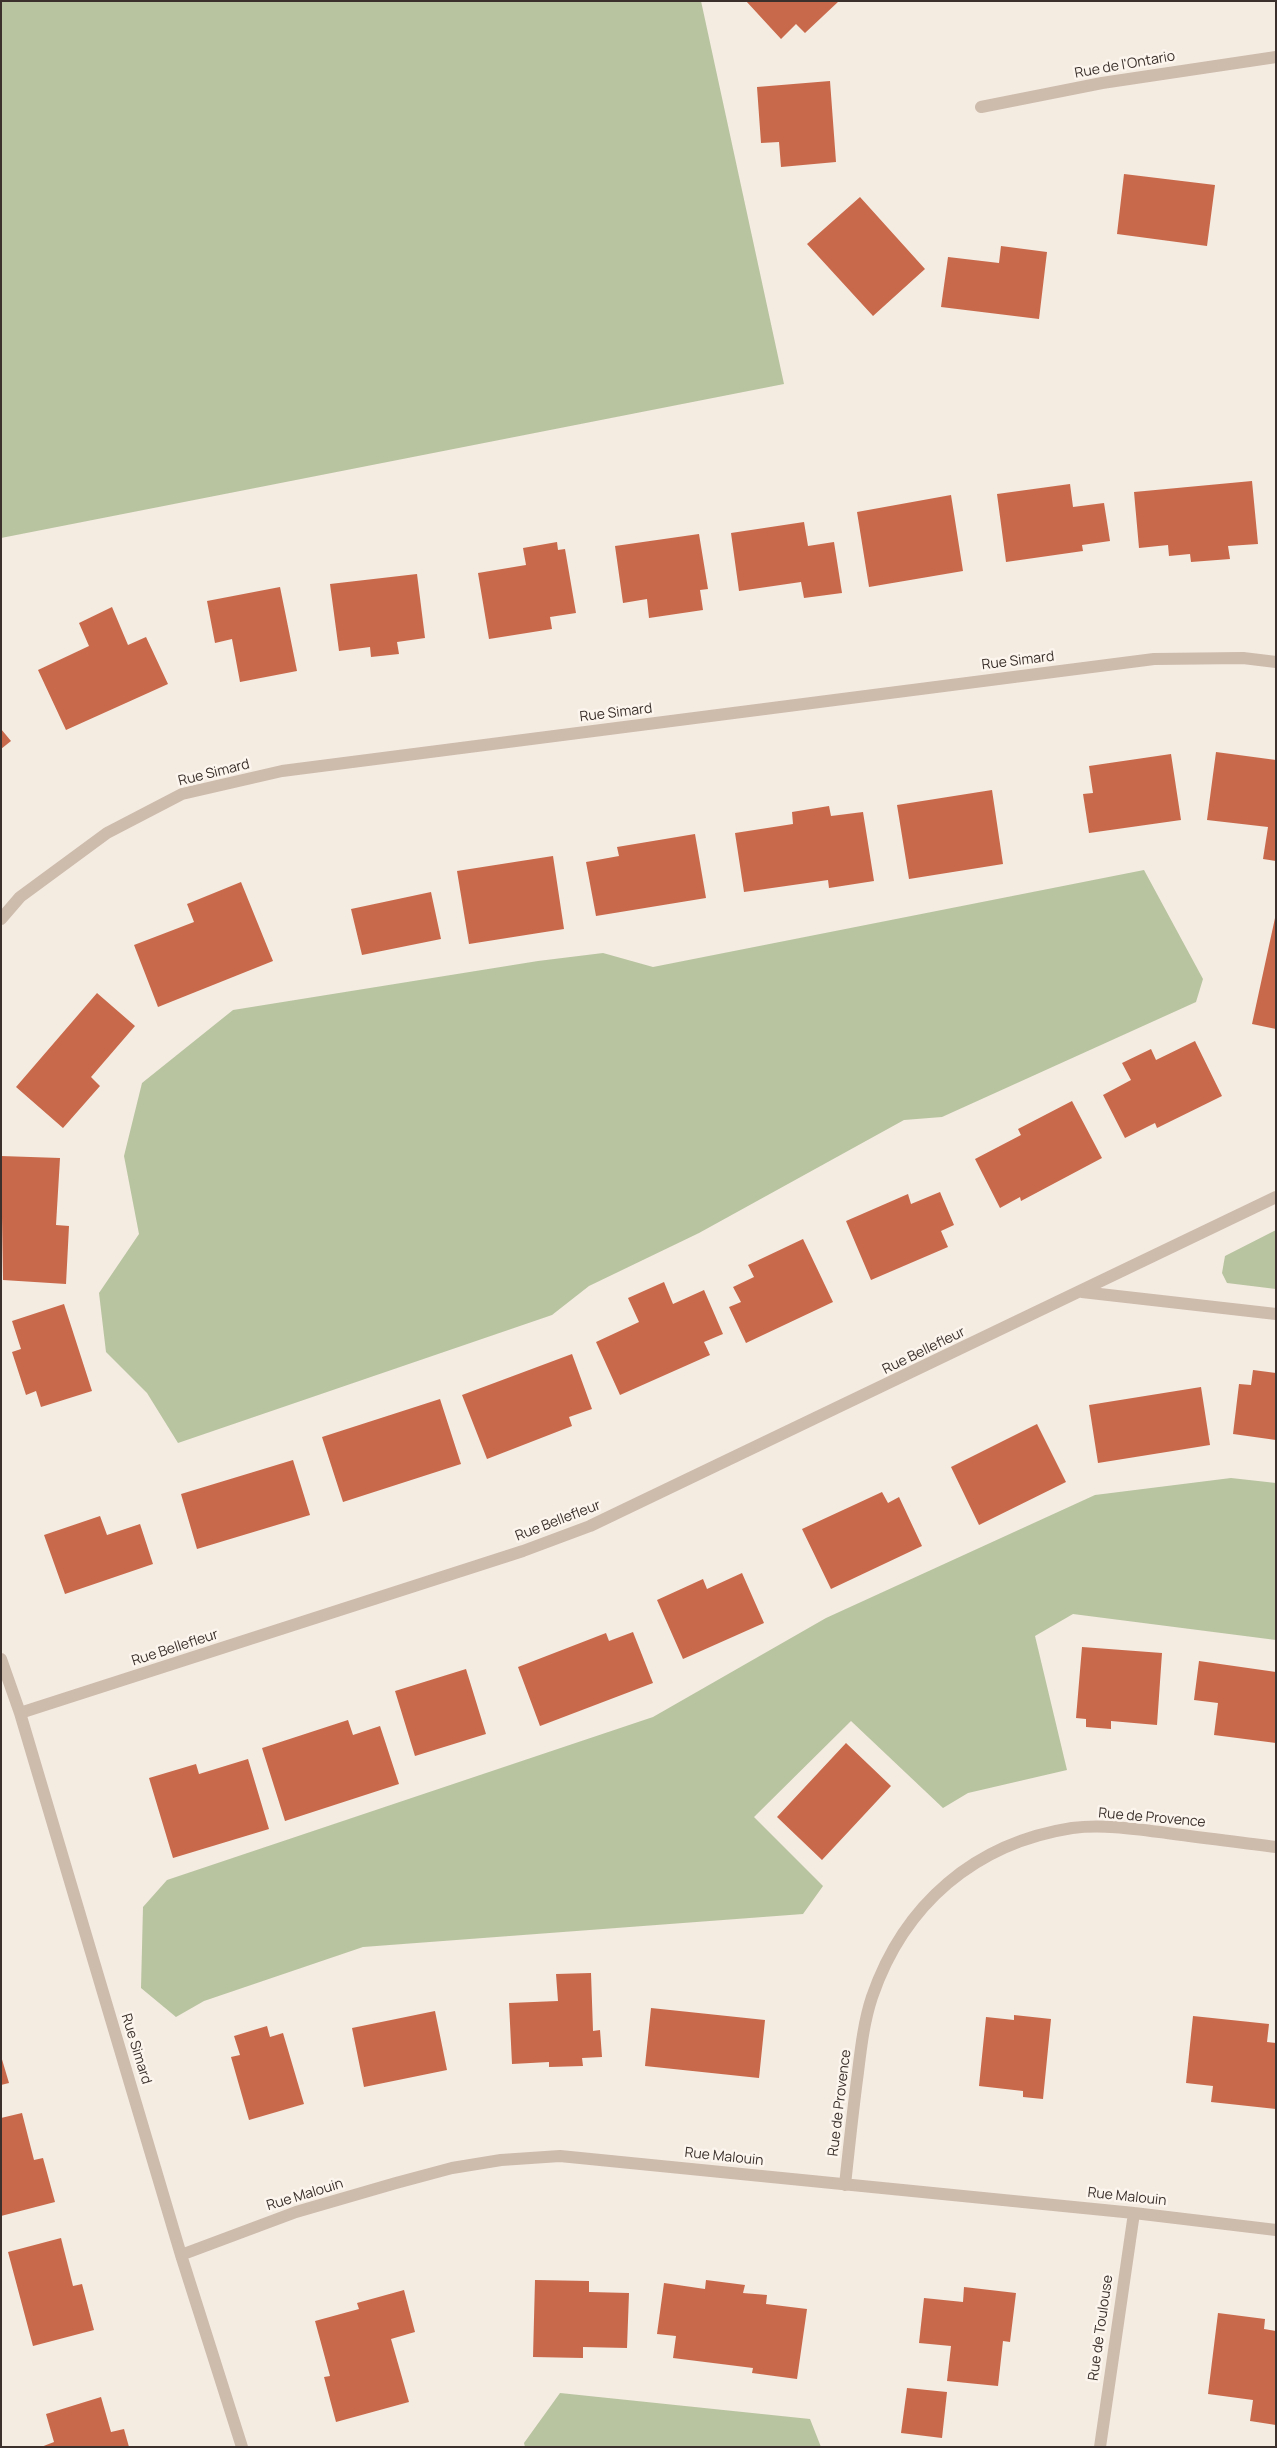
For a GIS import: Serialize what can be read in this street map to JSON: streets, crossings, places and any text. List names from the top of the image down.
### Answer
{
  "streets": {
    "street": [
      "Rue de l'Ontario",
      "Rue Simard",
      "Rue Bellefleur",
      "Rue de Provence",
      "Rue Malouin",
      "Rue de Toulouse"
    ]
  },
  "crossings": [
    ["Rue Simard", "Rue Bellefleur"],
    ["Rue Simard", "Rue Malouin"],
    ["Rue de Provence", "Rue Malouin"],
    ["Rue Malouin", "Rue de Toulouse"]
  ]
}
